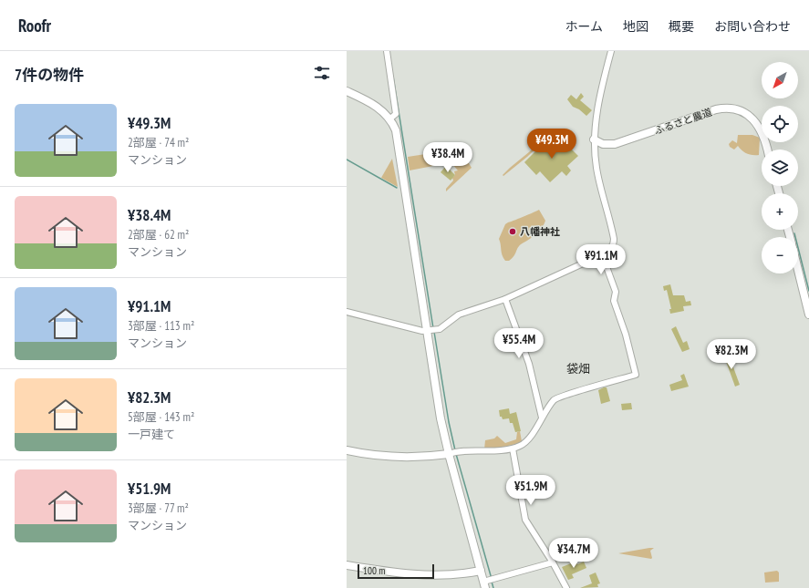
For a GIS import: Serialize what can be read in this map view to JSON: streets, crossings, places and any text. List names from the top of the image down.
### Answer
{
  "streets": {
    "street": ["ふるさと農道"]
  },
  "districts": ["袋畑"],
  "places": ["八幡神社"],
  "scale_bar": "100 m",
  "north": "bottom left",
  "page": {
    "header": "Roofr",
    "nav": [
      "ホーム",
      "地図",
      "概要",
      "お問い合わせ"
    ],
    "heading": "7件の物件",
    "map_buttons": ["+", "−"],
    "list": [
      {
        "name": "¥49.3M",
        "note": "2部屋 · 74 m² · マンション"
      },
      {
        "name": "¥38.4M",
        "note": "2部屋 · 62 m² · マンション"
      },
      {
        "name": "¥91.1M",
        "note": "3部屋 · 113 m² · マンション"
      },
      {
        "name": "¥82.3M",
        "note": "5部屋 · 143 m² · 一戸建て"
      },
      {
        "name": "¥51.9M",
        "note": "3部屋 · 77 m² · マンション"
      }
    ],
    "price": [
      "¥49.3M",
      "¥38.4M",
      "¥91.1M",
      "¥55.4M",
      "¥82.3M",
      "¥51.9M",
      "¥34.7M"
    ],
    "scale": "100 m"
  }
}
